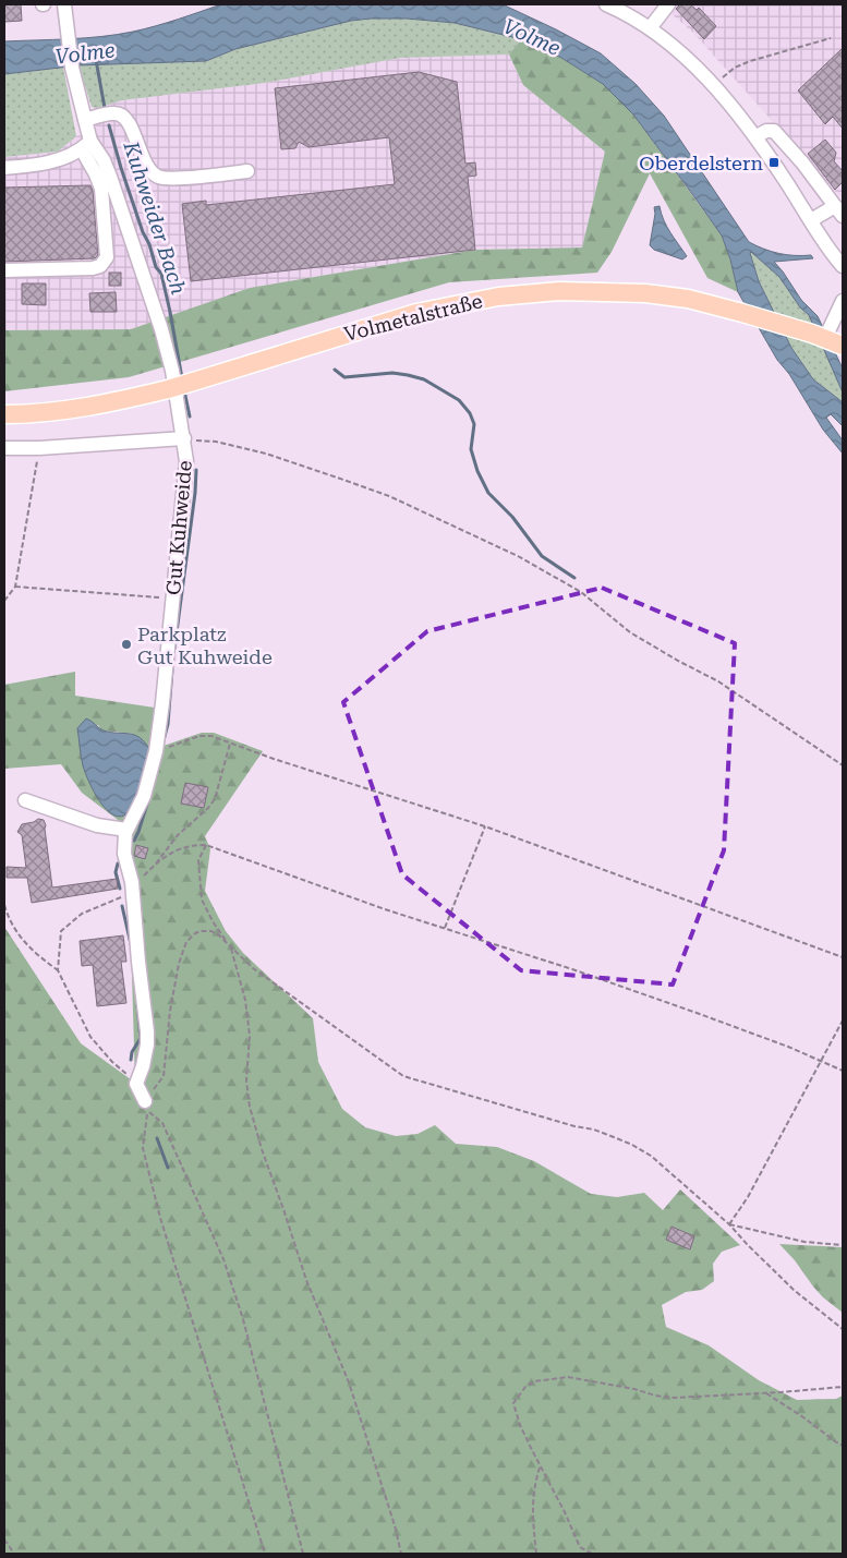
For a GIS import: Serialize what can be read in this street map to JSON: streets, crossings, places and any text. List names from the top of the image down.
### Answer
{
  "streets": {
    "main road": ["Volmetalstraße"],
    "street": ["Gut Kuhweide"]
  },
  "water": ["Volme", "Kuhweider Bach"],
  "places": {
    "transit": ["Oberdelstern"],
    "other": ["Parkplatz Gut Kuhweide"]
  }
}
